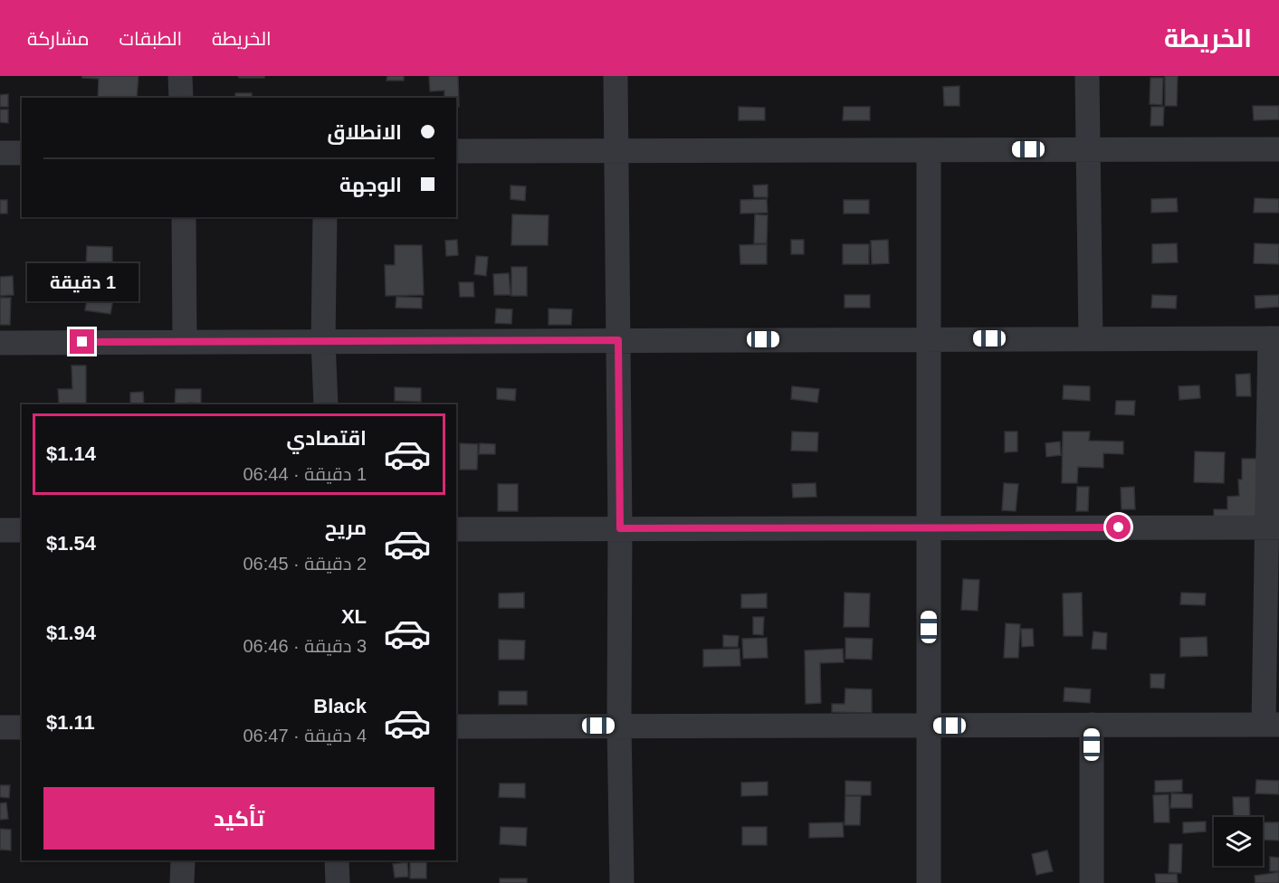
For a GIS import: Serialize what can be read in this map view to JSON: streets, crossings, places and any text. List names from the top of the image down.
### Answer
{
  "page": {
    "header": "الخريطة",
    "nav": ["الخريطة", "الطبقات", "مشاركة"],
    "banner": ["الانطلاق", "الوجهة"],
    "bubble": "1 دقيقة",
    "list": [
      {
        "name": "اقتصادي",
        "note": "1 دقيقة · 06:44",
        "value": "$1.14"
      },
      {
        "name": "مريح",
        "note": "2 دقيقة · 06:45",
        "value": "$1.54"
      },
      {
        "name": "XL",
        "note": "3 دقيقة · 06:46",
        "value": "$1.94"
      },
      {
        "name": "Black",
        "note": "4 دقيقة · 06:47",
        "value": "$1.11"
      }
    ],
    "buttons": "تأكيد"
  }
}
